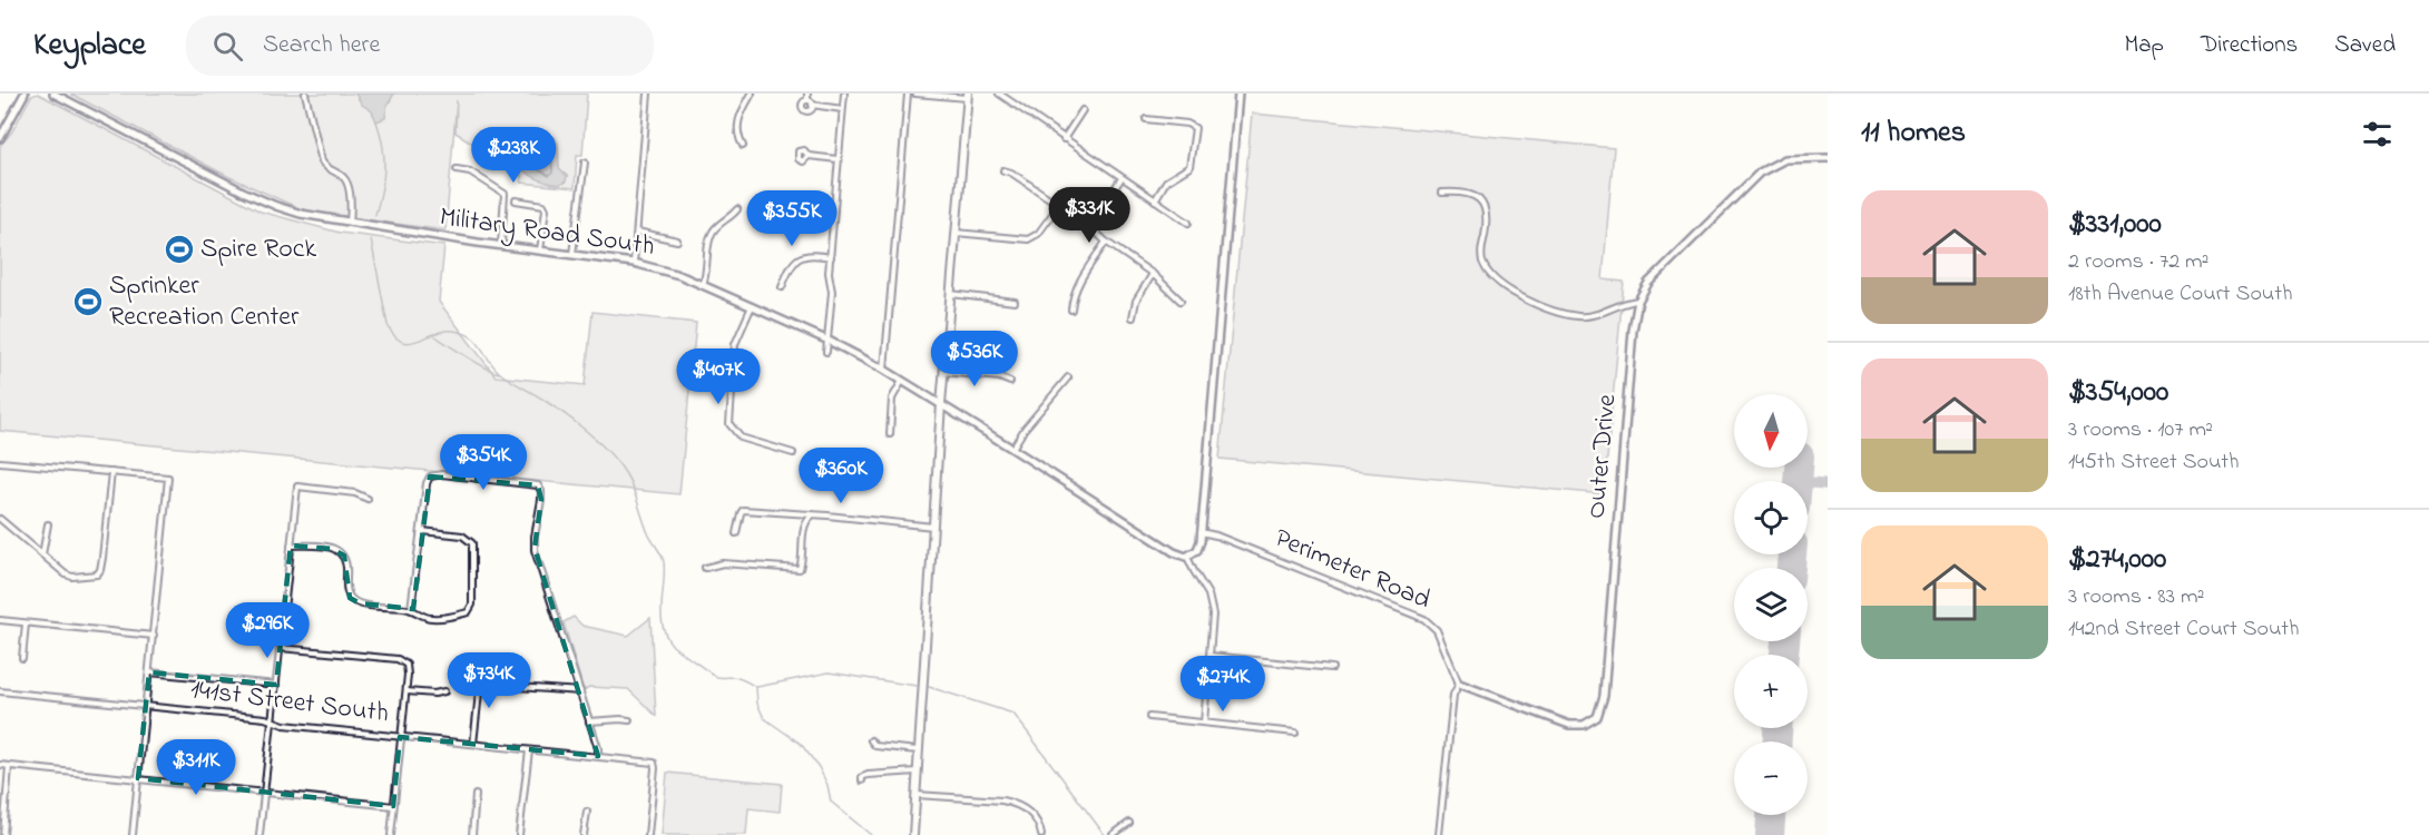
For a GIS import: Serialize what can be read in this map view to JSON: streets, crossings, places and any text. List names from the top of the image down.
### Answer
{
  "streets": {
    "street": [
      "Military Road South",
      "Outer Drive",
      "Perimeter Road",
      "141st Street South"
    ]
  },
  "crossings": [
    ["Outer Drive", "Perimeter Road"]
  ],
  "places": {
    "sports": ["Spire Rock", "Sprinker Recreation Center"]
  },
  "north": "bottom",
  "page": {
    "header": "Keyplace",
    "search": "Search here",
    "nav": ["Map", "Directions", "Saved"],
    "heading": "11 homes",
    "price": [
      "$238K",
      "$331K",
      "$355K",
      "$536K",
      "$407K",
      "$354K",
      "$360K",
      "$296K",
      "$734K",
      "$274K",
      "$311K"
    ],
    "list": [
      {
        "name": "$331,000",
        "note": "2 rooms · 72 m² · 18th Avenue Court South"
      },
      {
        "name": "$354,000",
        "note": "3 rooms · 107 m² · 145th Street South"
      },
      {
        "name": "$274,000",
        "note": "3 rooms · 83 m² · 142nd Street Court South"
      }
    ],
    "map_buttons": ["+", "−"]
  }
}
